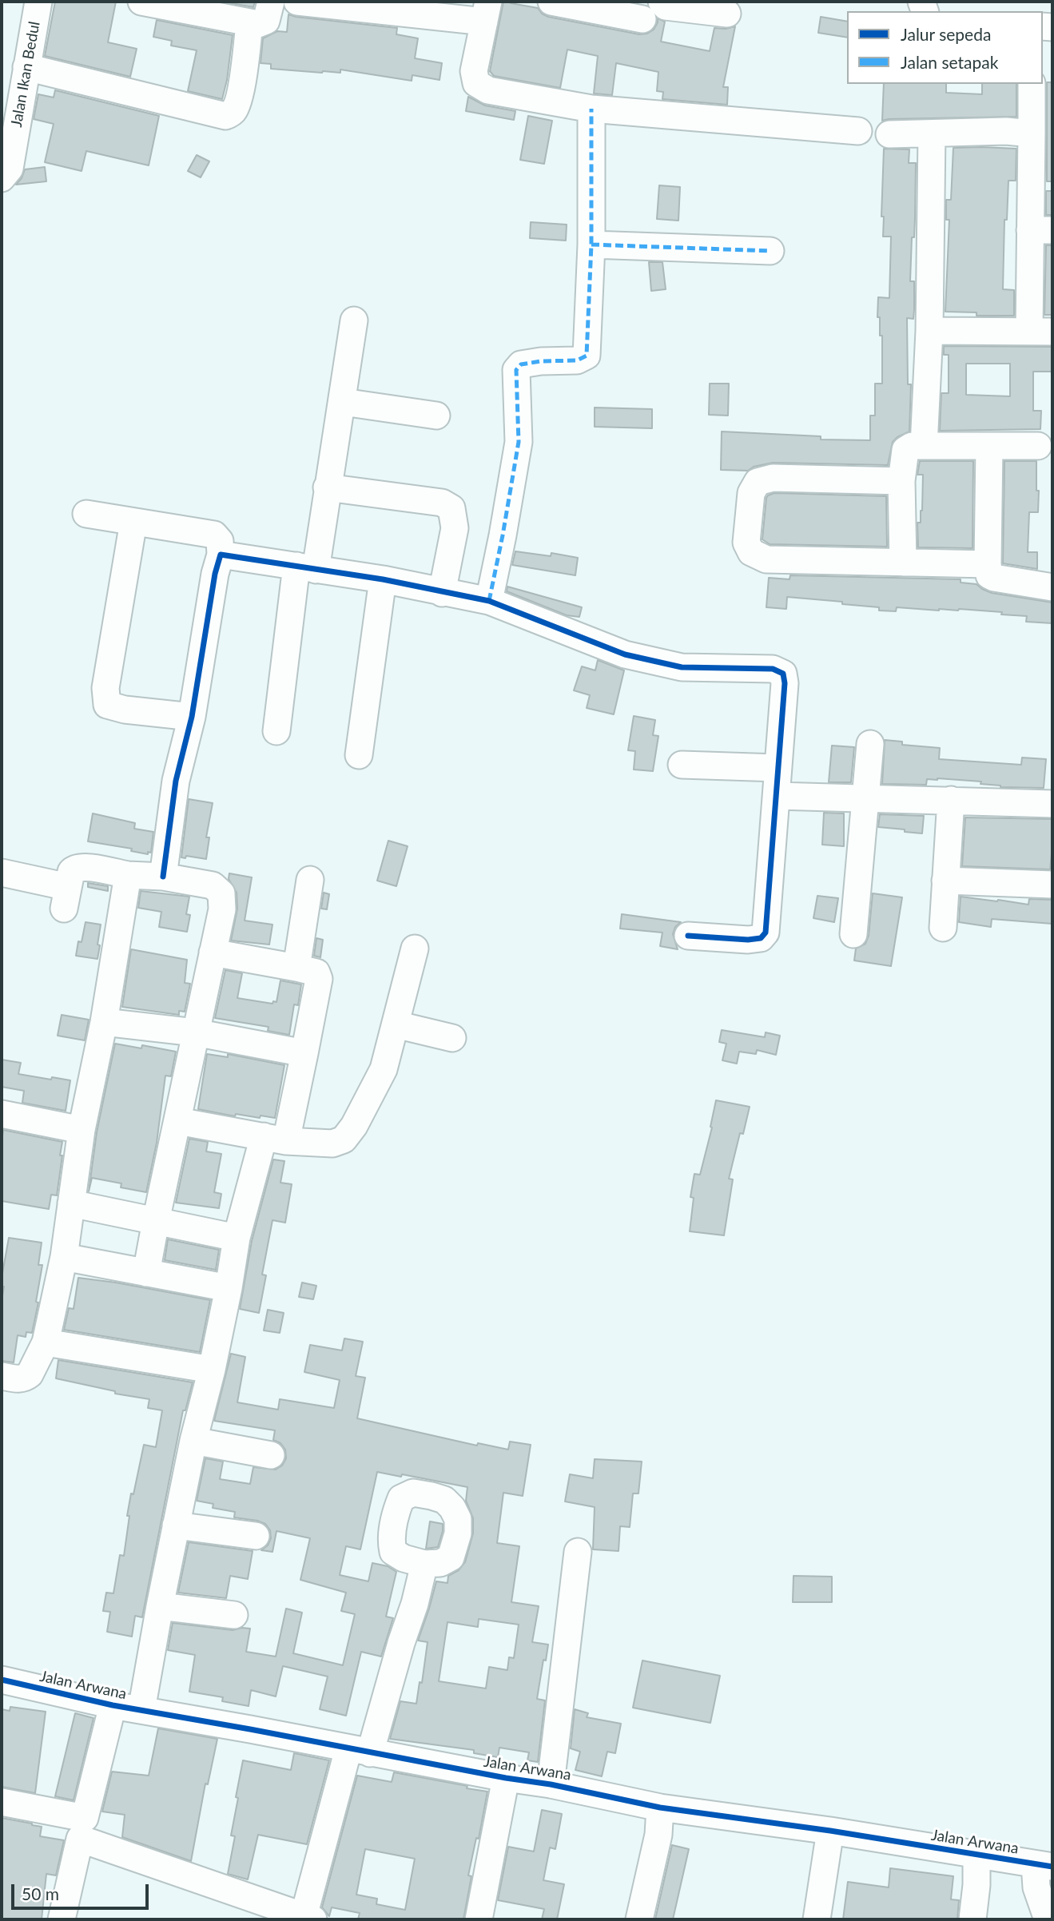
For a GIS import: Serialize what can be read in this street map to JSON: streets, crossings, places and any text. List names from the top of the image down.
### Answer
{
  "streets": {
    "street": ["Jalan Ikan Bedul", "Jalan Arwana"]
  },
  "legend": ["Jalur sepeda", "Jalan setapak"],
  "scale_bar": "50 m"
}
